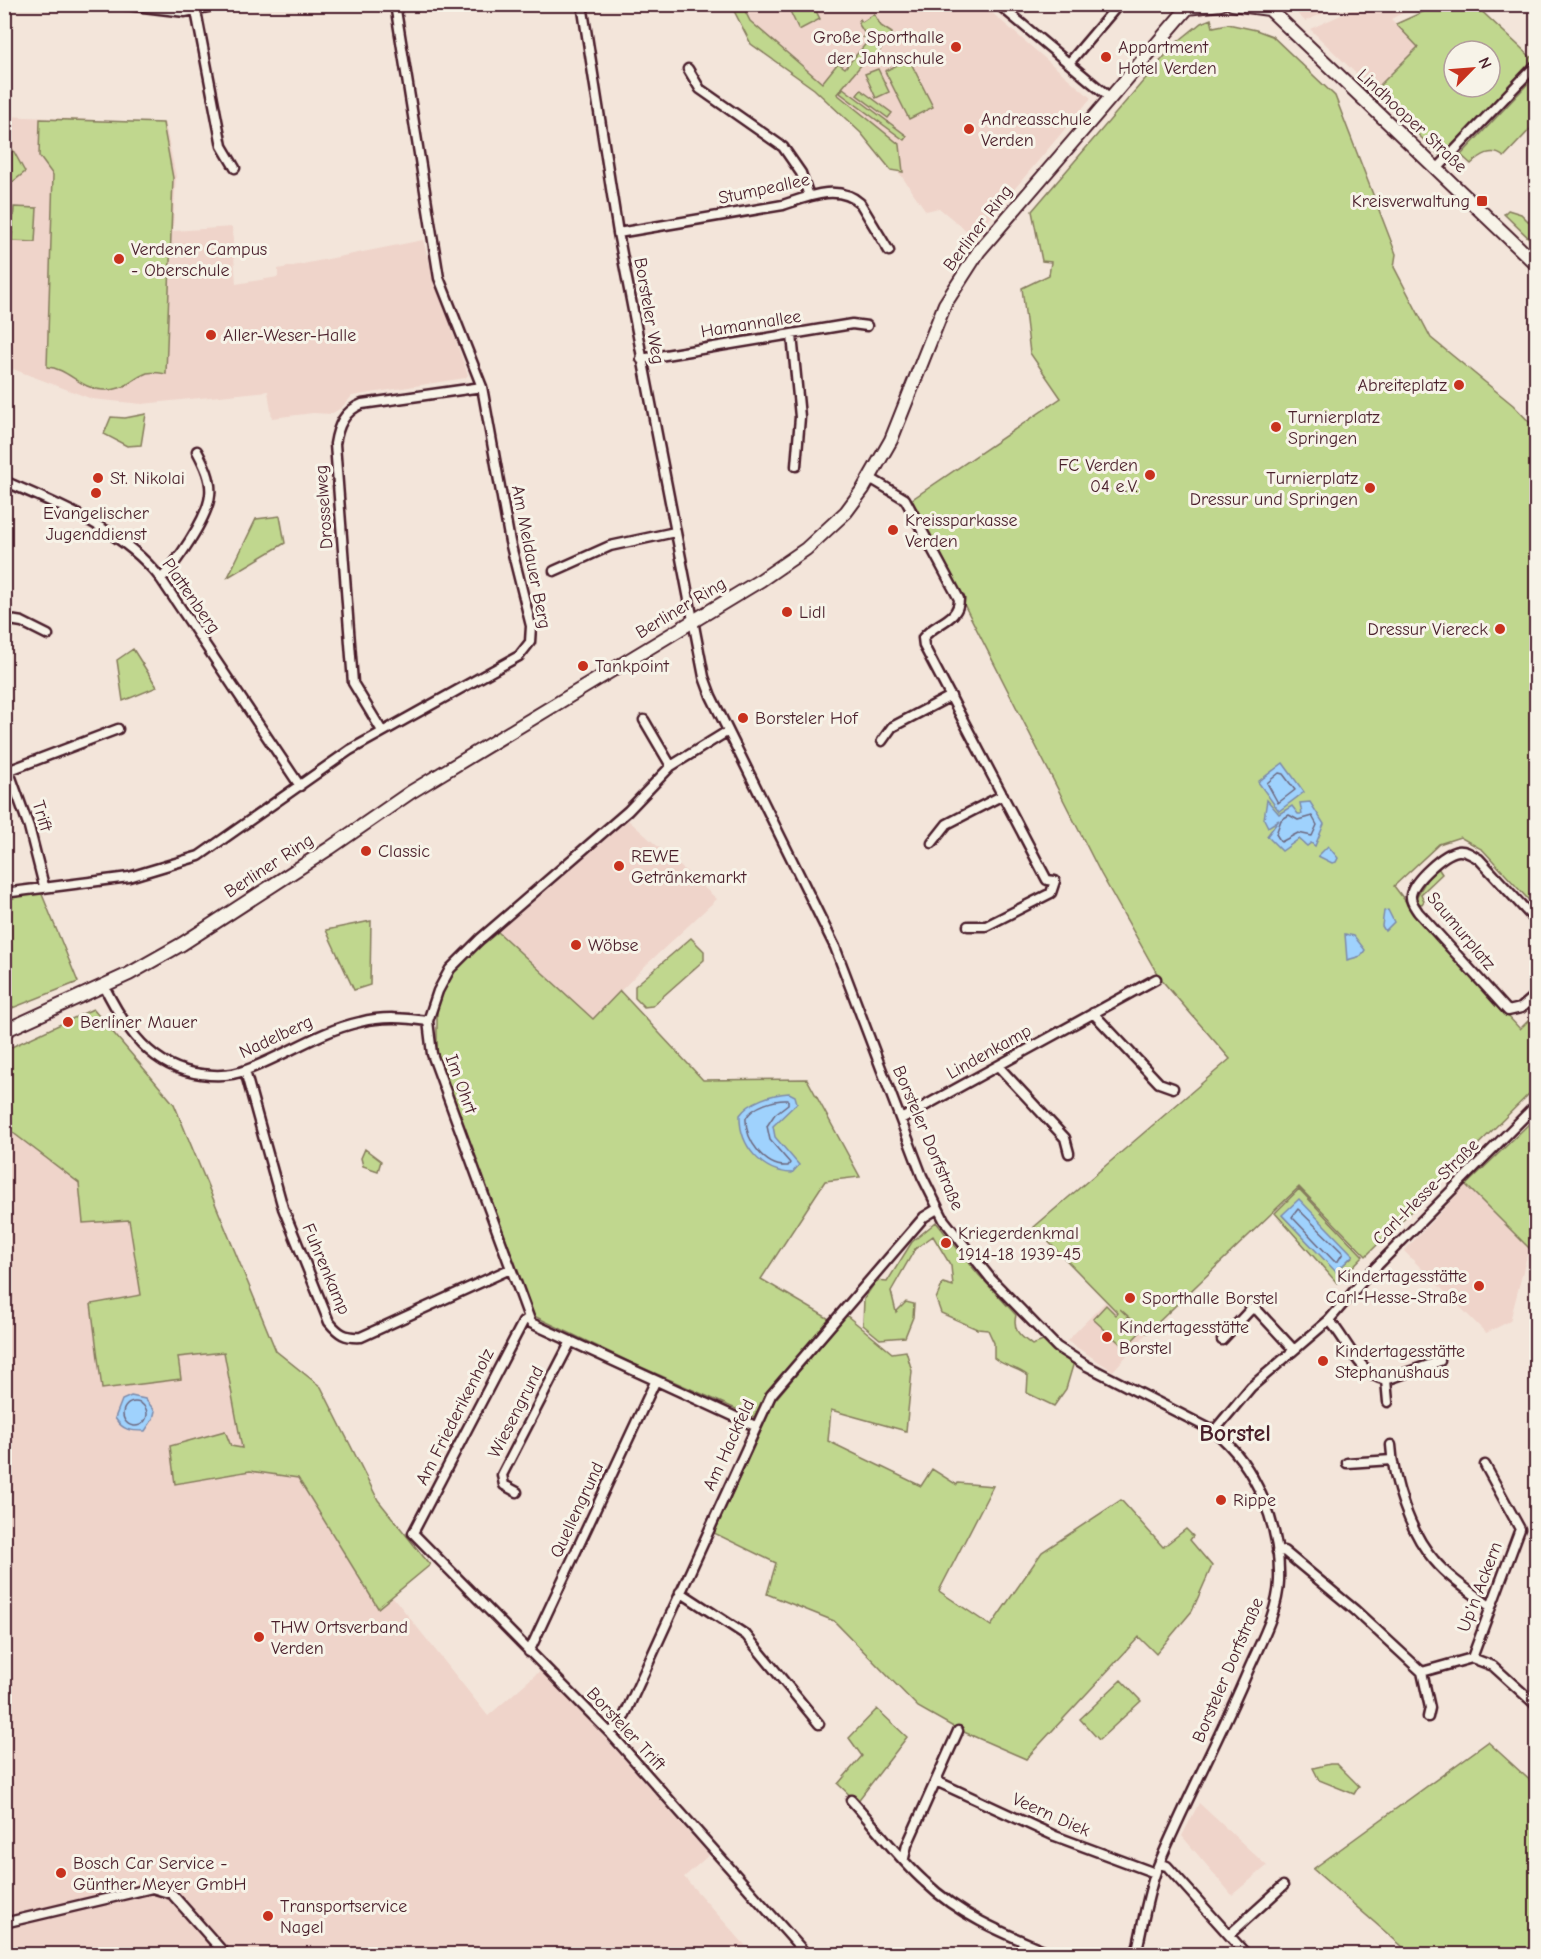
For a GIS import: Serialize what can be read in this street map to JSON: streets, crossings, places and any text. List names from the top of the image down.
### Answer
{
  "streets": {
    "street": [
      "Lindhooper Straße",
      "Stumpeallee",
      "Berliner Ring",
      "Borsteler Weg",
      "Hamannallee",
      "Drosselweg",
      "Am Meldauer Berg",
      "Plattenberg",
      "Trift",
      "Saumurplatz",
      "Nadelberg",
      "Lindenkamp",
      "Im Ohrt",
      "Borsteler Dorfstraße",
      "Carl-Hesse-Straße",
      "Fuhrenkamp",
      "Wiesengrund",
      "Am Friederikenholz",
      "Am Hackfeld",
      "Quellengrund",
      "Up'n Ackern",
      "Borsteler Trift",
      "Veern Diek"
    ]
  },
  "crossings": [
    ["Stumpeallee", "Borsteler Weg"],
    ["Berliner Ring", "Borsteler Weg"],
    ["Berliner Ring", "Nadelberg"],
    ["Berliner Ring", "Borsteler Dorfstraße"],
    ["Borsteler Weg", "Hamannallee"],
    ["Borsteler Weg", "Borsteler Dorfstraße"],
    ["Drosselweg", "Am Meldauer Berg"],
    ["Am Meldauer Berg", "Plattenberg"],
    ["Am Meldauer Berg", "Trift"],
    ["Nadelberg", "Im Ohrt"],
    ["Nadelberg", "Fuhrenkamp"],
    ["Lindenkamp", "Borsteler Dorfstraße"],
    ["Im Ohrt", "Borsteler Dorfstraße"],
    ["Im Ohrt", "Fuhrenkamp"],
    ["Im Ohrt", "Am Friederikenholz"],
    ["Borsteler Dorfstraße", "Carl-Hesse-Straße"],
    ["Borsteler Dorfstraße", "Am Hackfeld"],
    ["Borsteler Dorfstraße", "Veern Diek"],
    ["Am Friederikenholz", "Borsteler Trift"],
    ["Am Hackfeld", "Borsteler Trift"],
    ["Quellengrund", "Borsteler Trift"]
  ],
  "districts": ["Borstel"],
  "places": {
    "other": [
      "Große Sporthalle der Jahnschule",
      "Appartment Hotel Verden",
      "Andreasschule Verden",
      "Verdener Campus - Oberschule",
      "Aller-Weser-Halle",
      "Abreiteplatz",
      "Turnierplatz Springen",
      "FC Verden 04 e.V.",
      "St. Nikolai",
      "Turnierplatz Dressur und Springen",
      "Evangelischer Jugenddienst",
      "Kreissparkasse Verden",
      "Lidl",
      "Dressur Viereck",
      "Tankpoint",
      "Borsteler Hof",
      "Classic",
      "REWE Getränkemarkt",
      "Wöbse",
      "Berliner Mauer",
      "Kriegerdenkmal 1914-18 1939-45",
      "Kindertagesstätte Carl-Hesse-Straße",
      "Sporthalle Borstel",
      "Kindertagesstätte Borstel",
      "Kindertagesstätte Stephanushaus",
      "Rippe",
      "THW Ortsverband Verden",
      "Bosch Car Service - Günther Meyer GmbH",
      "Transportservice Nagel"
    ],
    "transit": ["Kreisverwaltung"]
  },
  "north": "top right"
}
